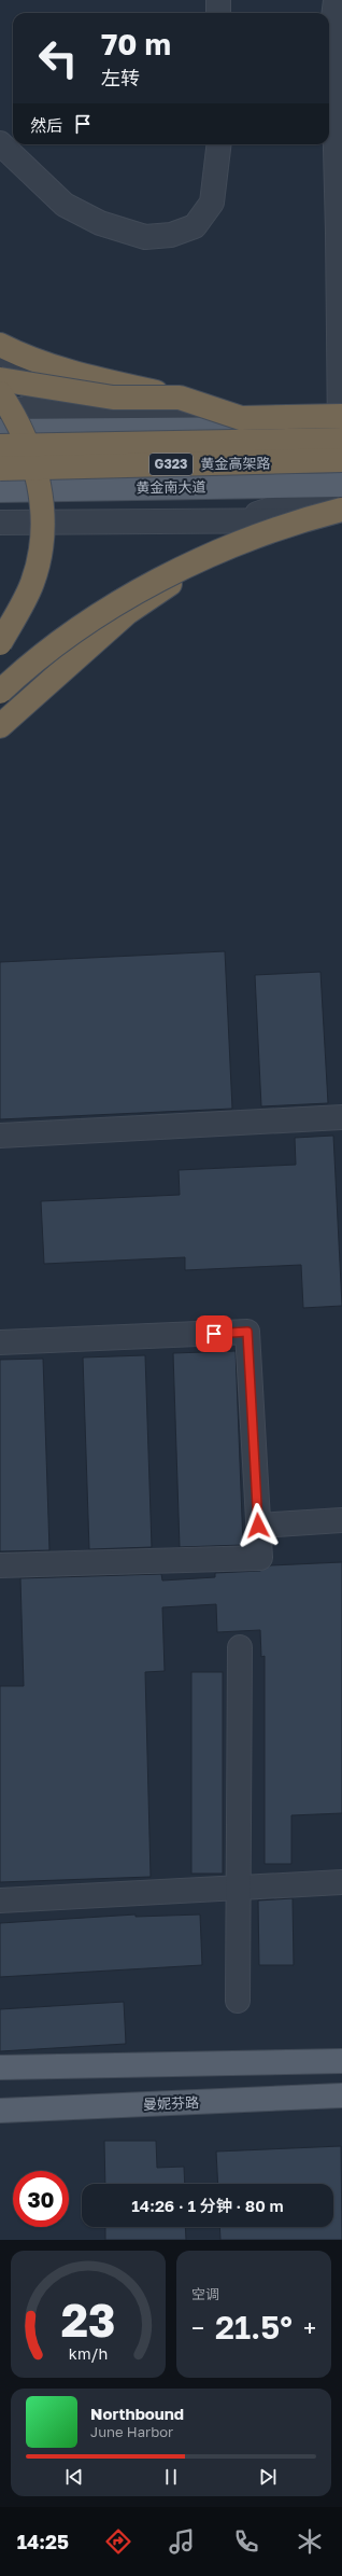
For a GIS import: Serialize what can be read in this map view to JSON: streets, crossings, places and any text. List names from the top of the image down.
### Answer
{
  "streets": {
    "highway": ["黄金高架路", "G323"],
    "main road": ["黄金南大道", "曼妮芬路"]
  },
  "page": {
    "turn": ["70 m", "左转"],
    "then": "然后",
    "limit": "30",
    "trip": "14:26 · 1 分钟 · 80 m",
    "tile": "空调",
    "heat": ["−", "21.5°", "+"],
    "song": ["Northbound", "June Harbor"],
    "tabs": "14:25",
    "gauge": ["23", "km/h"]
  }
}
